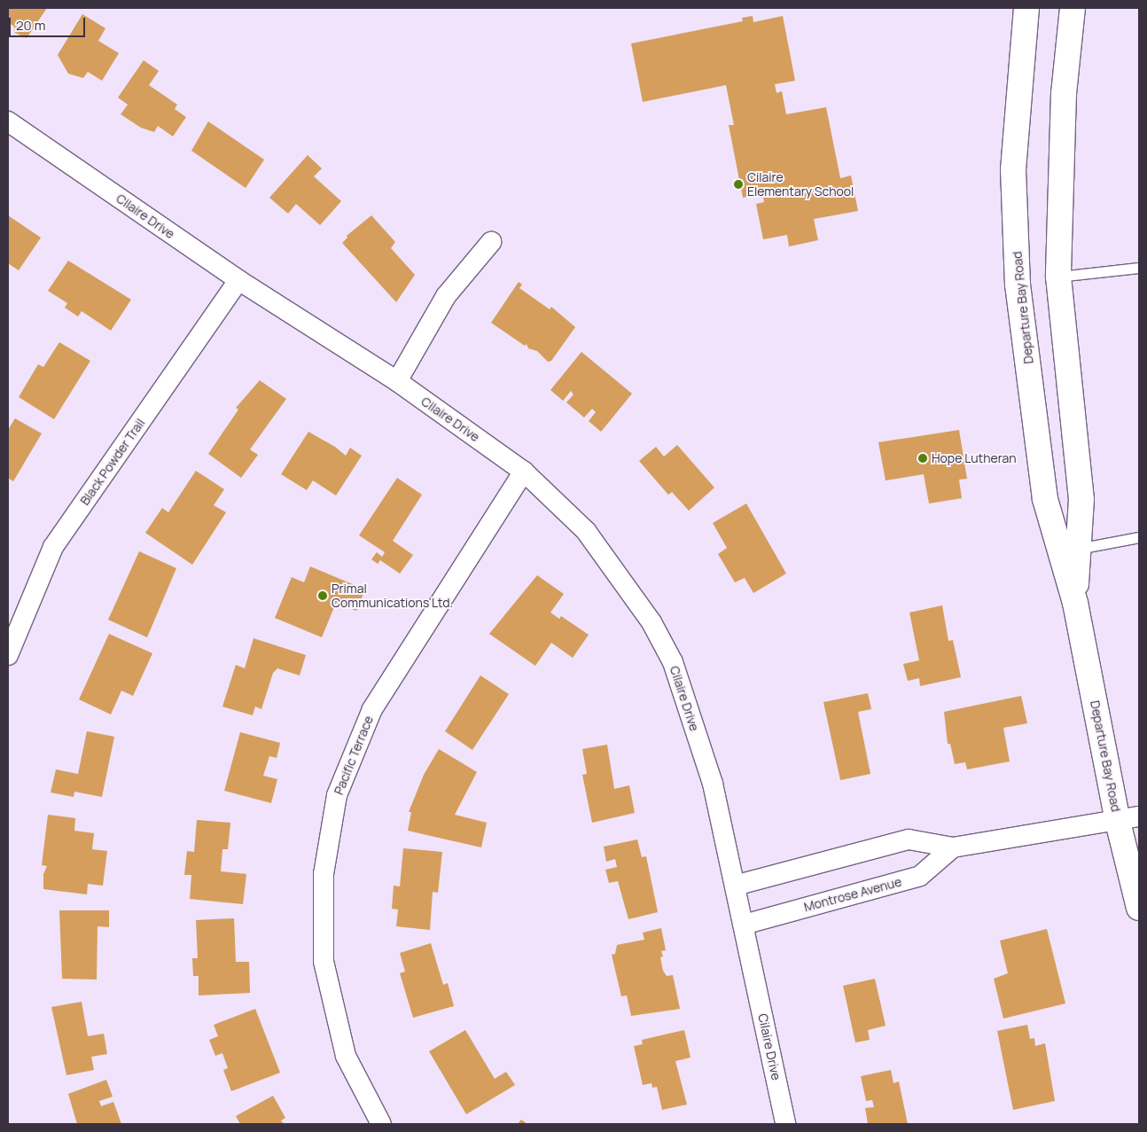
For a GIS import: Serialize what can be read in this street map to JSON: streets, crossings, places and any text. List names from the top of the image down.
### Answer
{
  "streets": {
    "main road": ["Departure Bay Road"],
    "street": [
      "Cilaire Drive",
      "Black Powder Trail",
      "Pacific Terrace",
      "Montrose Avenue"
    ]
  },
  "crossings": [
    ["Cilaire Drive", "Black Powder Trail"],
    ["Cilaire Drive", "Pacific Terrace"],
    ["Cilaire Drive", "Montrose Avenue"]
  ],
  "places": ["Cilaire Elementary School", "Hope Lutheran", "Primal Communications Ltd."],
  "scale_bar": "20 m"
}
